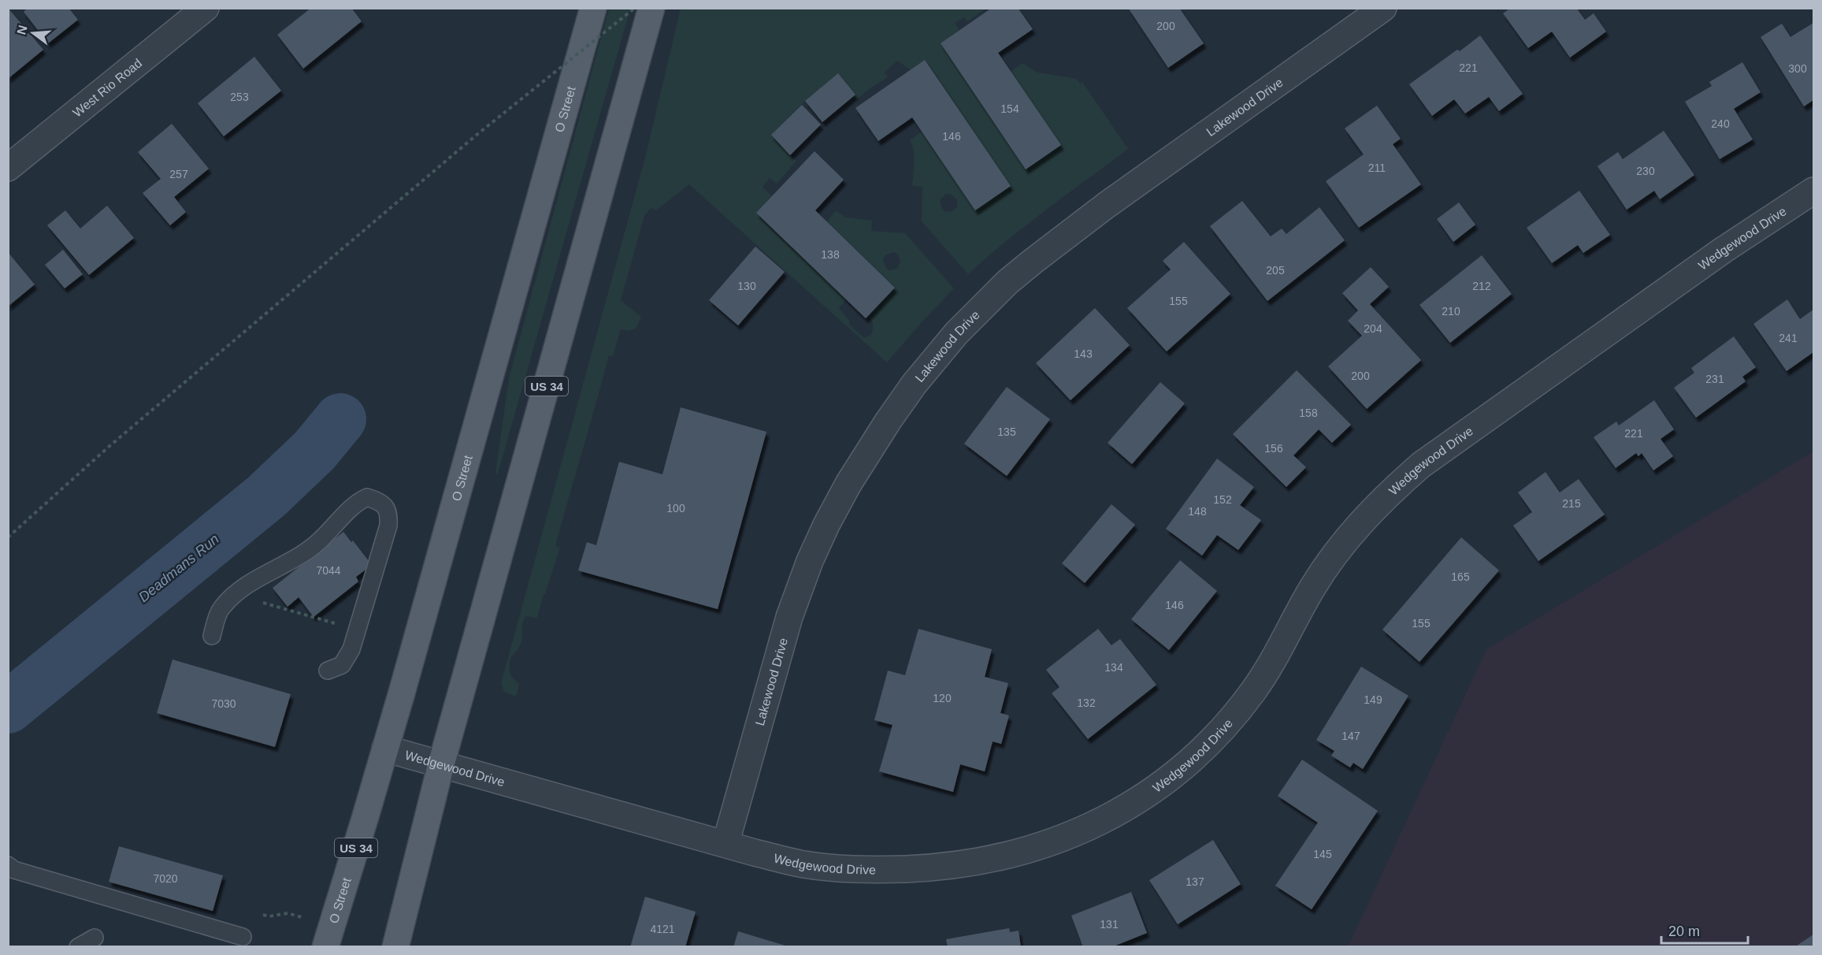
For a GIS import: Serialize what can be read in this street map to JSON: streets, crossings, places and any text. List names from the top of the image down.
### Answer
{
  "streets": {
    "main road": ["O Street", "US 34"],
    "street": ["West Rio Road", "Lakewood Drive", "Wedgewood Drive"]
  },
  "crossings": [
    ["Lakewood Drive", "Wedgewood Drive"],
    ["O Street", "Wedgewood Drive"],
    ["Wedgewood Drive", "US 34"]
  ],
  "water": ["Deadmans Run"],
  "house_numbers": [
    "200",
    "221",
    "300",
    "253",
    "154",
    "240",
    "146",
    "211",
    "230",
    "257",
    "138",
    "205",
    "130",
    "212",
    "155",
    "210",
    "204",
    "241",
    "143",
    "200",
    "231",
    "158",
    "135",
    "221",
    "156",
    "152",
    "215",
    "100",
    "148",
    "7044",
    "165",
    "146",
    "155",
    "134",
    "120",
    "149",
    "132",
    "7030",
    "147",
    "145",
    "7020",
    "137",
    "131",
    "4121"
  ],
  "scale_bar": "20 m",
  "north": "left"
}
